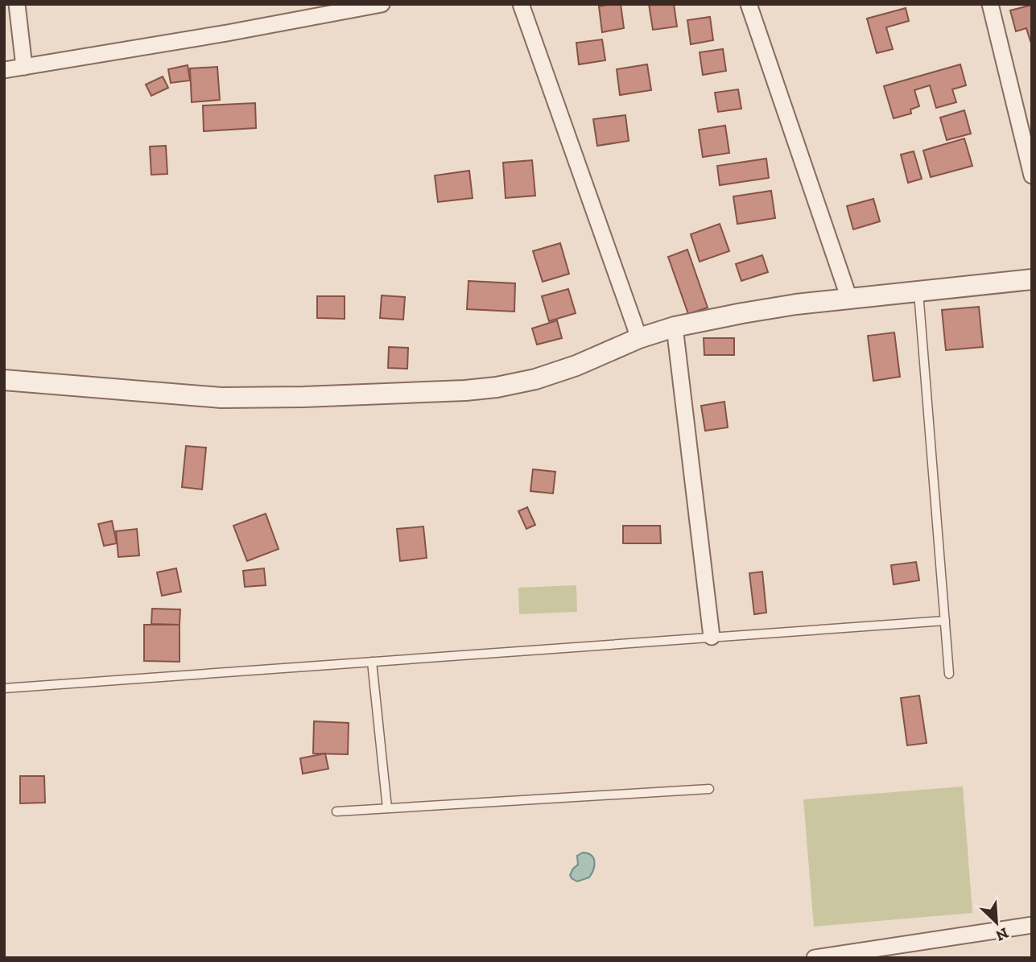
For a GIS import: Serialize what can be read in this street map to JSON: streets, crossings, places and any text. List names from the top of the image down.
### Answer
{
  "north": "bottom right"
}
